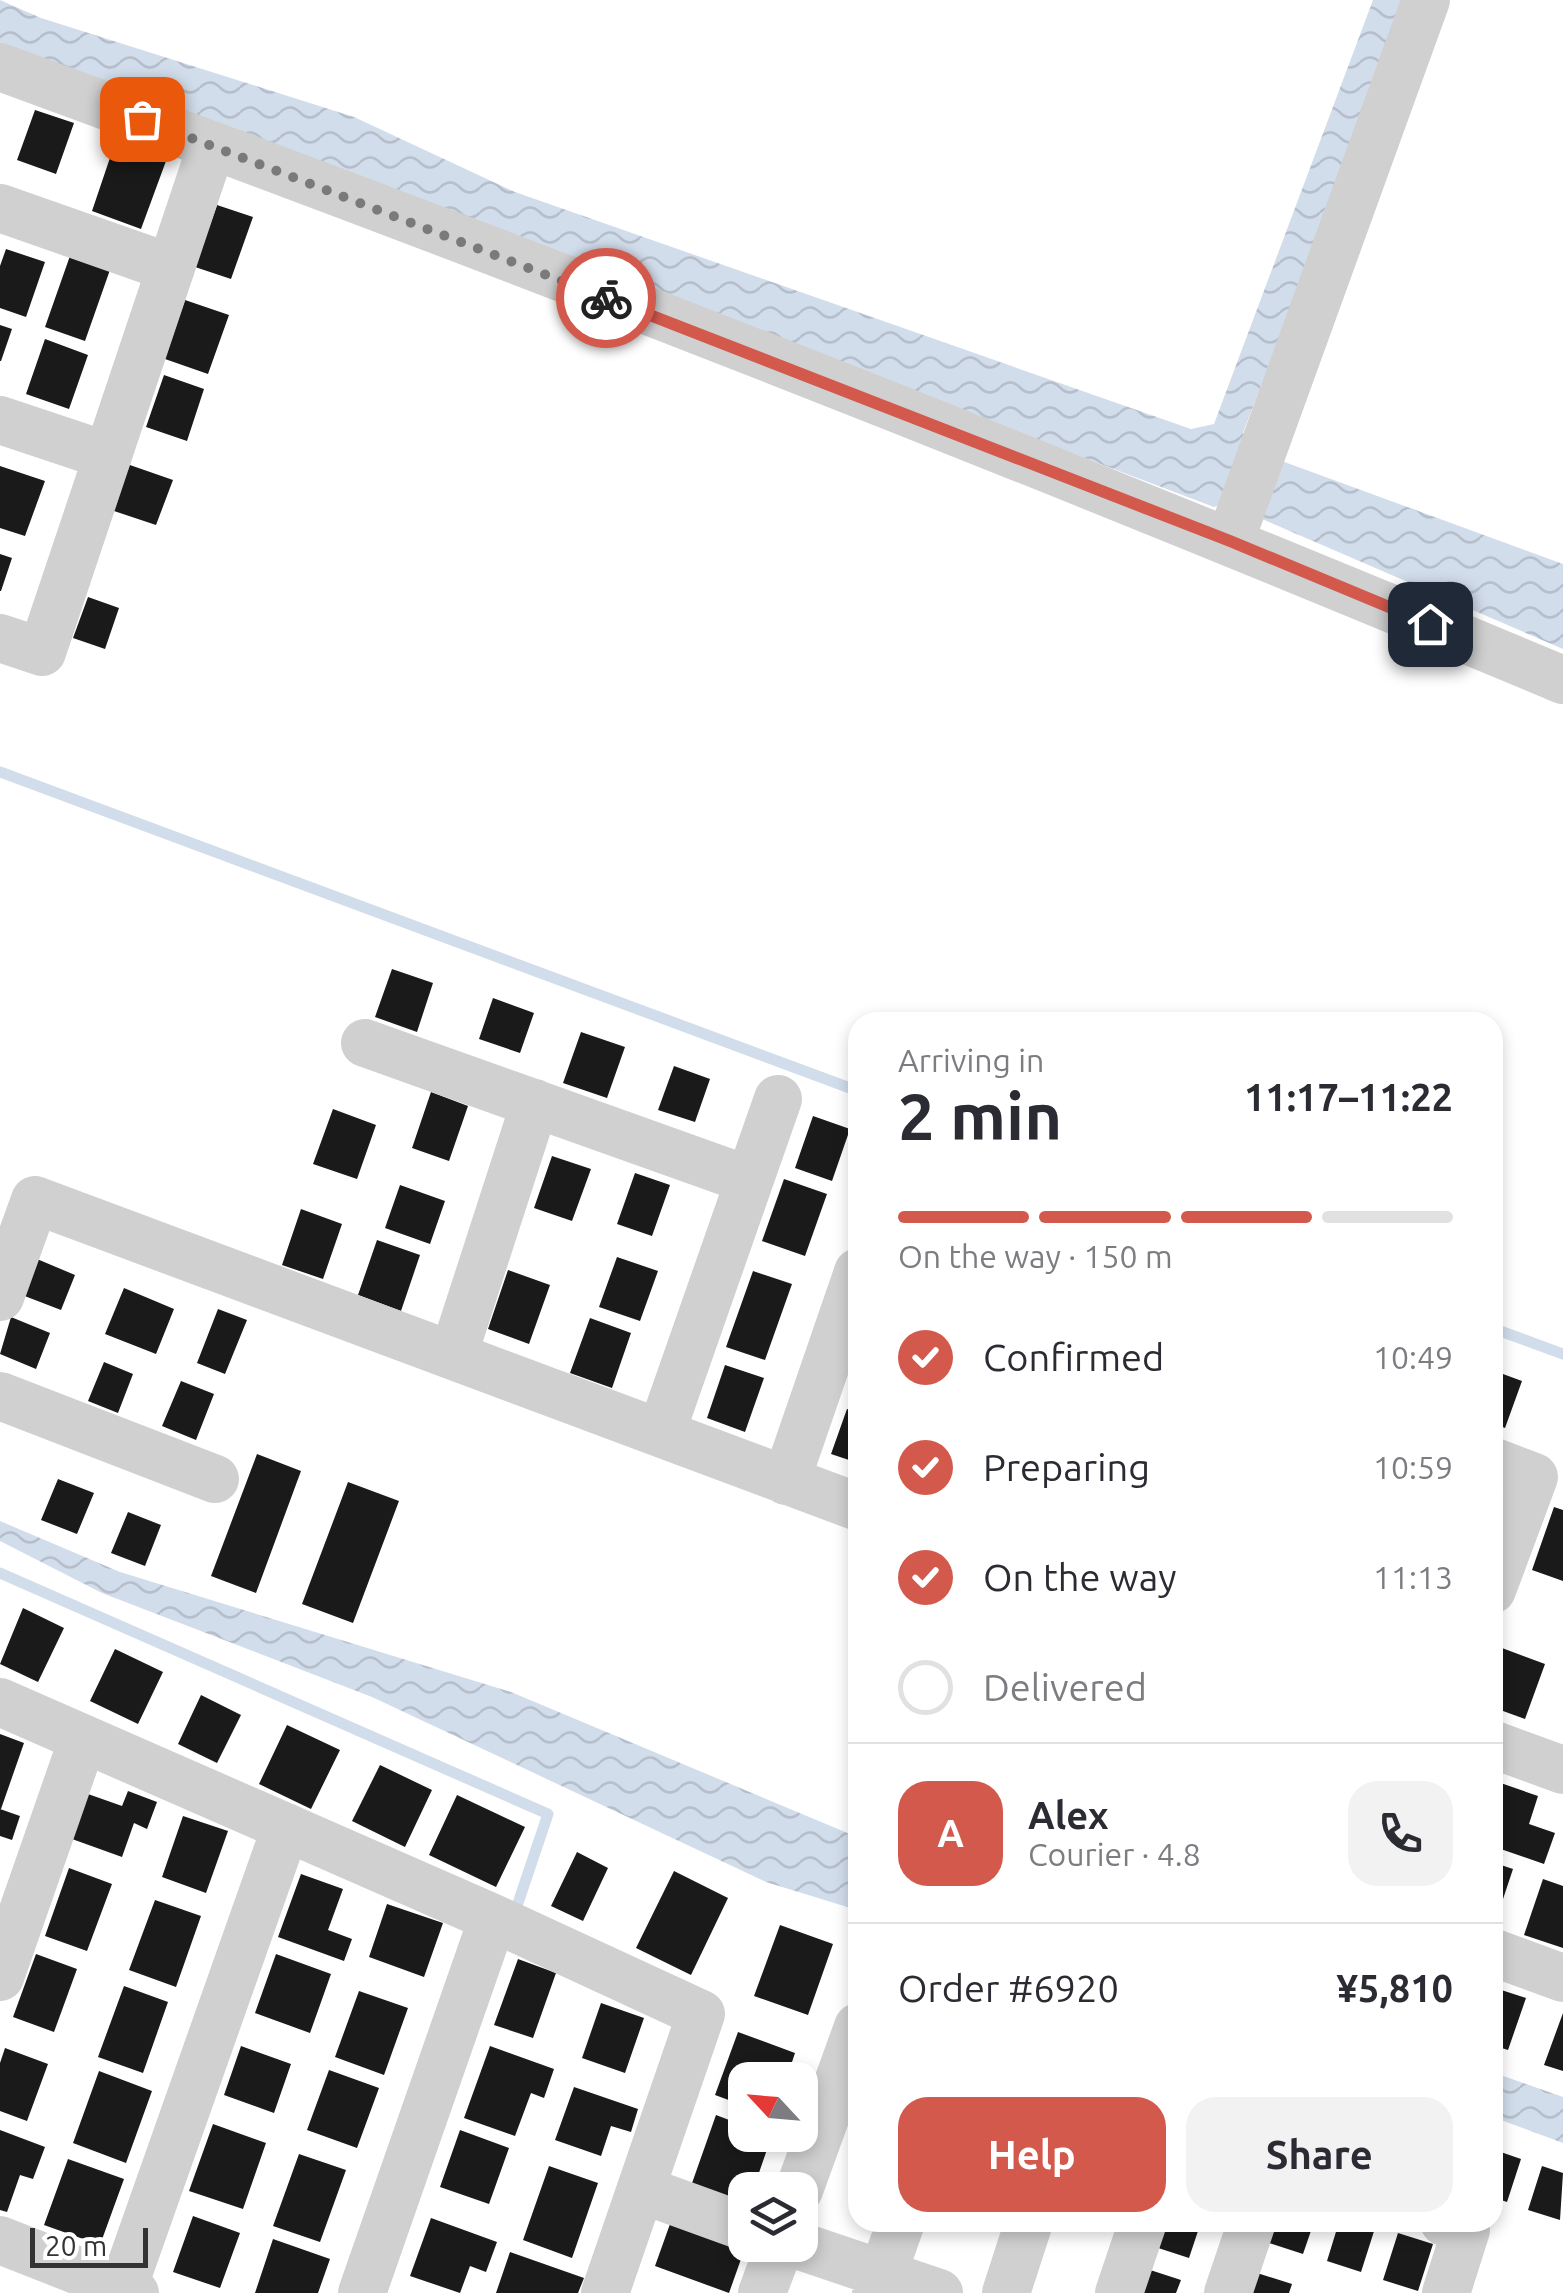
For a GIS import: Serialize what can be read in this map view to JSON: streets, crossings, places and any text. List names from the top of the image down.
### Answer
{
  "scale_bar": "20 m",
  "north": "top left",
  "page": {
    "heading": ["2 min", "Arriving in", "11:17–11:22"],
    "panel": [
      "Alex",
      "Courier · 4.8",
      "Order #6920",
      "¥5,810"
    ],
    "bar": "On the way · 150 m",
    "list": [
      ["Confirmed", "10:49"],
      ["Preparing", "10:59"],
      ["On the way", "11:13"],
      "Delivered"
    ],
    "round": "A",
    "buttons": ["Help", "Share"],
    "scale": "20 m"
  }
}
